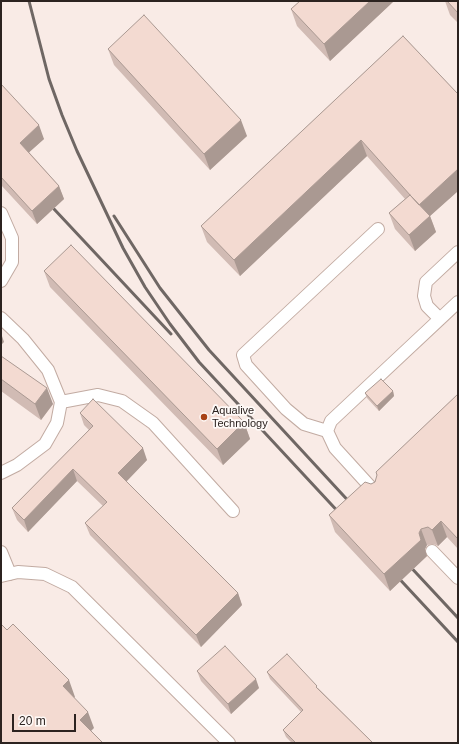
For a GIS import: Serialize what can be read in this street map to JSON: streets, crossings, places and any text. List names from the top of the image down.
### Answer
{
  "places": ["Aqualive Technology"],
  "scale_bar": "20 m"
}
